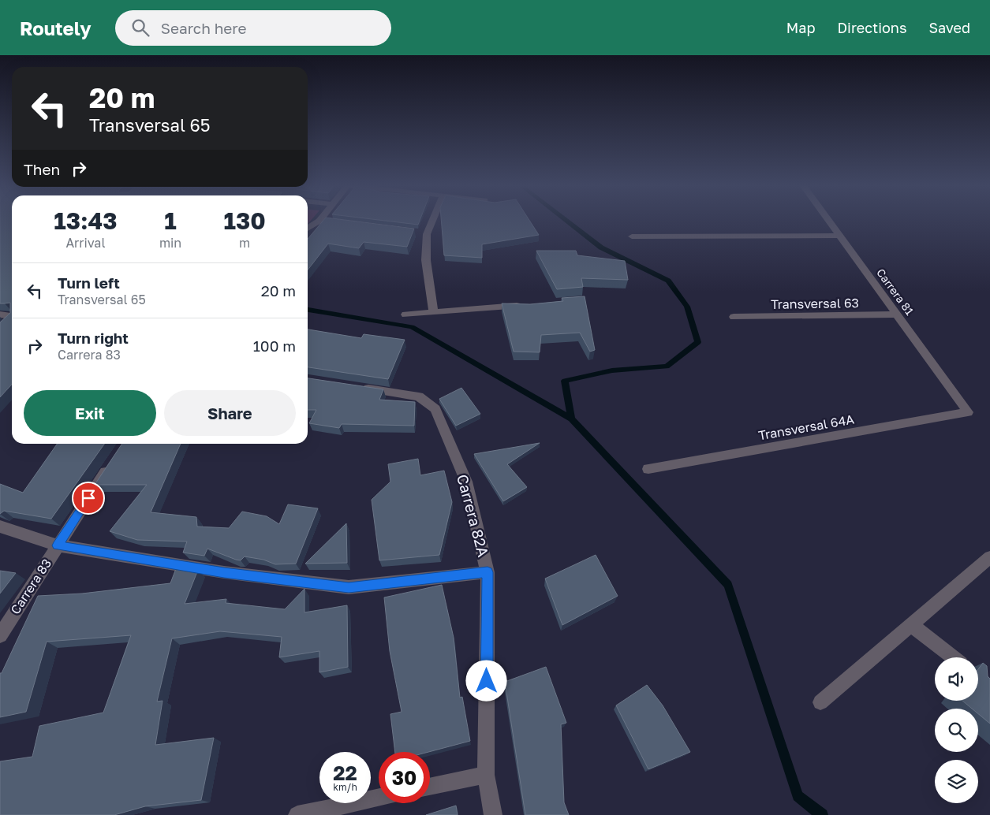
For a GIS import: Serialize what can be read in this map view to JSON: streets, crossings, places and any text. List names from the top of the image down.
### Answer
{
  "streets": {
    "street": [
      "Carrera 81",
      "Transversal 63",
      "Transversal 64A",
      "Carrera 82A",
      "Carrera 83"
    ]
  },
  "crossings": [
    ["Carrera 81", "Transversal 63"],
    ["Carrera 81", "Transversal 64A"]
  ],
  "page": {
    "header": "Routely",
    "search": "Search here",
    "nav": ["Map", "Directions", "Saved"],
    "turn": ["20 m", "Transversal 65"],
    "then": "Then",
    "eta": [
      "13:43",
      "Arrival",
      "1",
      "min",
      "130",
      "m"
    ],
    "list": [
      {
        "name": "Turn left",
        "note": "Transversal 65",
        "value": "20 m"
      },
      {
        "name": "Turn right",
        "note": "Carrera 83",
        "value": "100 m"
      }
    ],
    "buttons": ["Exit", "Share"],
    "speed": "22 km/h",
    "limit": "30"
  }
}
